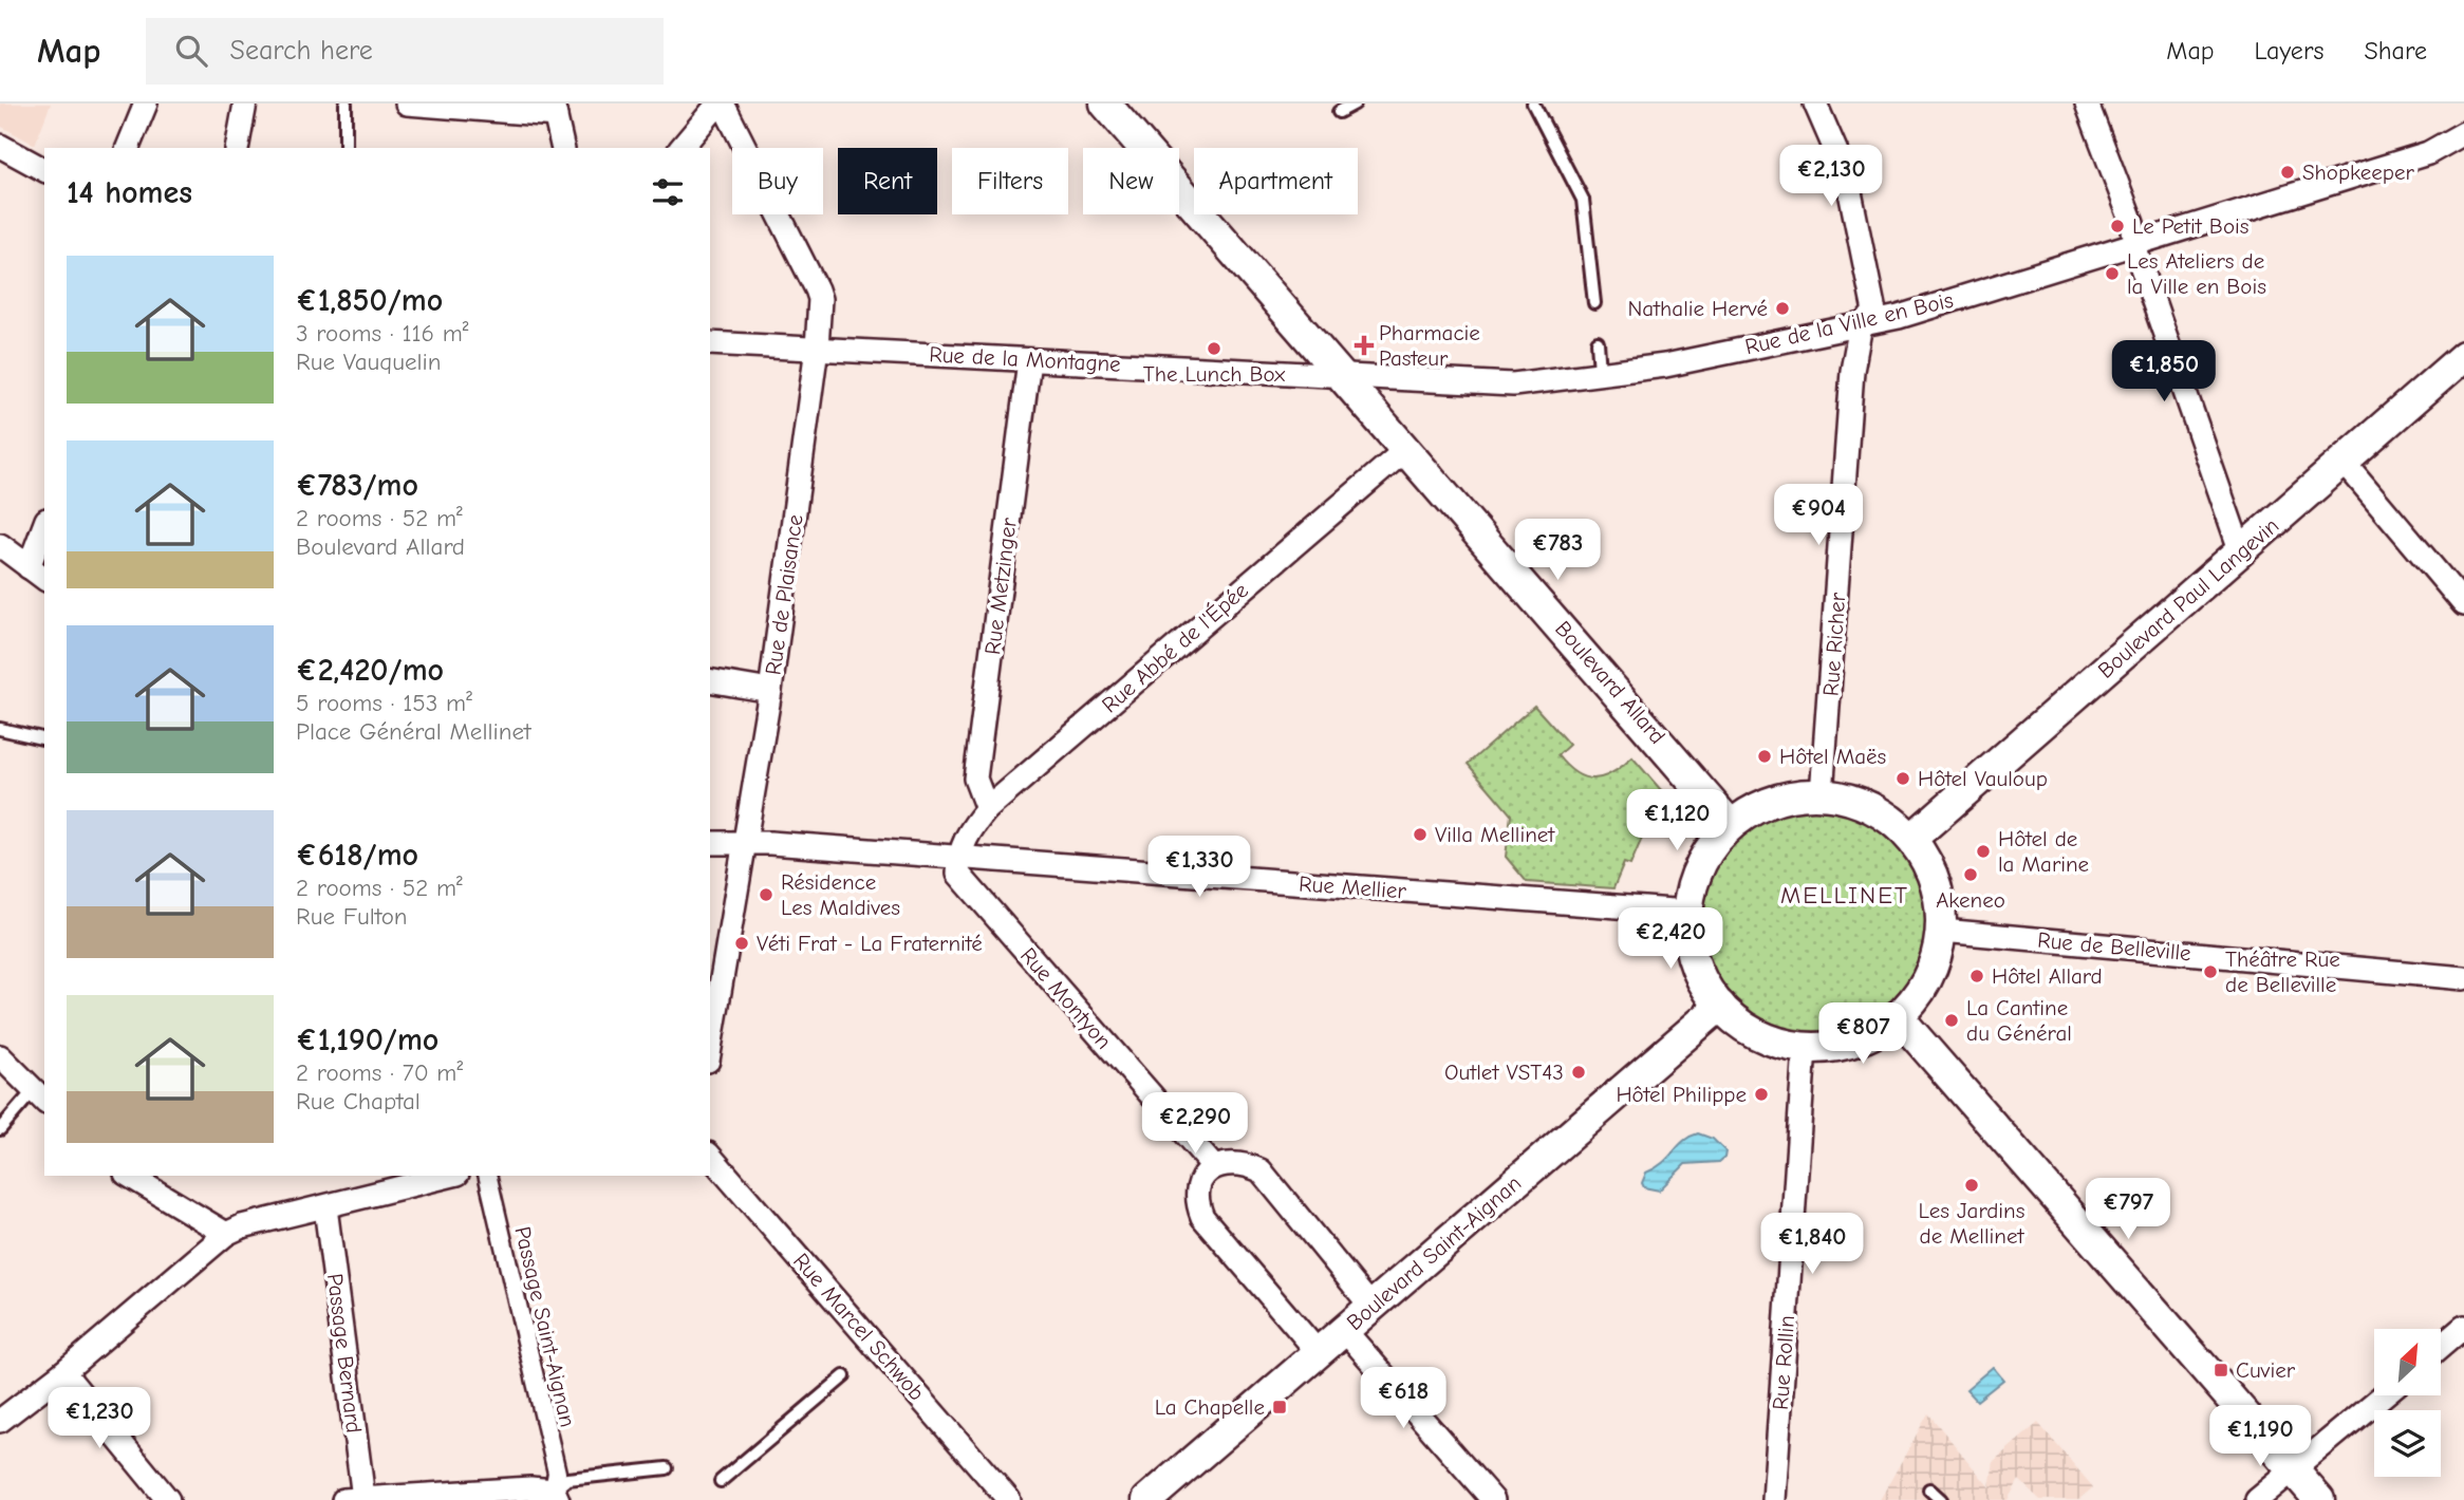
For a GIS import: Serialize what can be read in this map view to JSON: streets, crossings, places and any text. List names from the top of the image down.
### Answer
{
  "streets": {
    "street": [
      "Rue de la Ville en Bois",
      "Rue de la Montagne",
      "Rue Metzinger",
      "Rue de Plaisance",
      "Boulevard Paul Langevin",
      "Rue Richer",
      "Rue Abbé de l'Épée",
      "Boulevard Allard",
      "Rue Mellier",
      "Rue de Belleville",
      "Rue Montyon",
      "Boulevard Saint-Aignan",
      "Passage Saint-Aignan",
      "Rue Marcel Schwob",
      "Passage Bernard",
      "Rue Rollin"
    ]
  },
  "crossings": [
    ["Rue de la Ville en Bois", "Rue de la Montagne"],
    ["Rue de la Ville en Bois", "Rue Richer"],
    ["Rue de la Ville en Bois", "Boulevard Allard"],
    ["Rue de la Montagne", "Rue Metzinger"],
    ["Rue de la Montagne", "Rue de Plaisance"],
    ["Rue de la Montagne", "Boulevard Allard"],
    ["Rue Metzinger", "Rue Abbé de l'Épée"],
    ["Rue de Plaisance", "Rue Mellier"],
    ["Boulevard Paul Langevin", "Rue Richer"],
    ["Boulevard Paul Langevin", "Boulevard Allard"],
    ["Boulevard Paul Langevin", "Rue Mellier"],
    ["Boulevard Paul Langevin", "Rue de Belleville"],
    ["Boulevard Paul Langevin", "Boulevard Saint-Aignan"],
    ["Boulevard Paul Langevin", "Rue Rollin"],
    ["Rue Richer", "Boulevard Allard"],
    ["Rue Richer", "Rue Mellier"],
    ["Rue Richer", "Rue de Belleville"],
    ["Rue Richer", "Boulevard Saint-Aignan"],
    ["Rue Richer", "Rue Rollin"],
    ["Rue Abbé de l'Épée", "Boulevard Allard"],
    ["Rue Abbé de l'Épée", "Rue Mellier"],
    ["Rue Abbé de l'Épée", "Rue Montyon"],
    ["Boulevard Allard", "Rue Mellier"],
    ["Boulevard Allard", "Rue de Belleville"],
    ["Boulevard Allard", "Boulevard Saint-Aignan"],
    ["Boulevard Allard", "Rue Rollin"],
    ["Rue Mellier", "Rue de Belleville"],
    ["Rue Mellier", "Rue Montyon"],
    ["Rue Mellier", "Boulevard Saint-Aignan"],
    ["Rue Mellier", "Rue Rollin"],
    ["Rue de Belleville", "Boulevard Saint-Aignan"],
    ["Rue de Belleville", "Rue Rollin"],
    ["Boulevard Saint-Aignan", "Rue Rollin"]
  ],
  "districts": ["MELLINET"],
  "places": {
    "other": [
      "Shopkeeper",
      "Le Petit Bois",
      "Les Ateliers de la Ville en Bois",
      "Nathalie Hervé",
      "The Lunch Box",
      "Hôtel Maës",
      "Hôtel Vauloup",
      "Villa Mellinet",
      "Hôtel de la Marine",
      "Akeneo",
      "Résidence Les Maldives",
      "Véti Frat - La Fraternité",
      "Théâtre Rue de Belleville",
      "Hôtel Allard",
      "La Cantine du Général",
      "Outlet VST43",
      "Hôtel Philippe",
      "Les Jardins de Mellinet"
    ],
    "health": ["Pharmacie Pasteur"],
    "transit": ["Cuvier", "La Chapelle"]
  },
  "north": "top right",
  "page": {
    "header": "Map",
    "search": "Search here",
    "nav": ["Map", "Layers", "Share"],
    "price": [
      "€2,130",
      "€1,850",
      "€904",
      "€783",
      "€1,120",
      "€1,330",
      "€2,420",
      "€807",
      "€2,290",
      "€797",
      "€1,840",
      "€618",
      "€1,230",
      "€1,190"
    ],
    "chip": [
      "Buy",
      "Rent",
      "Filters",
      "New",
      "Apartment"
    ],
    "heading": "14 homes",
    "list": [
      {
        "name": "€1,850/mo",
        "note": "3 rooms · 116 m² · Rue Vauquelin"
      },
      {
        "name": "€783/mo",
        "note": "2 rooms · 52 m² · Boulevard Allard"
      },
      {
        "name": "€2,420/mo",
        "note": "5 rooms · 153 m² · Place Général Mellinet"
      },
      {
        "name": "€618/mo",
        "note": "2 rooms · 52 m² · Rue Fulton"
      },
      {
        "name": "€1,190/mo",
        "note": "2 rooms · 70 m² · Rue Chaptal"
      }
    ]
  }
}
